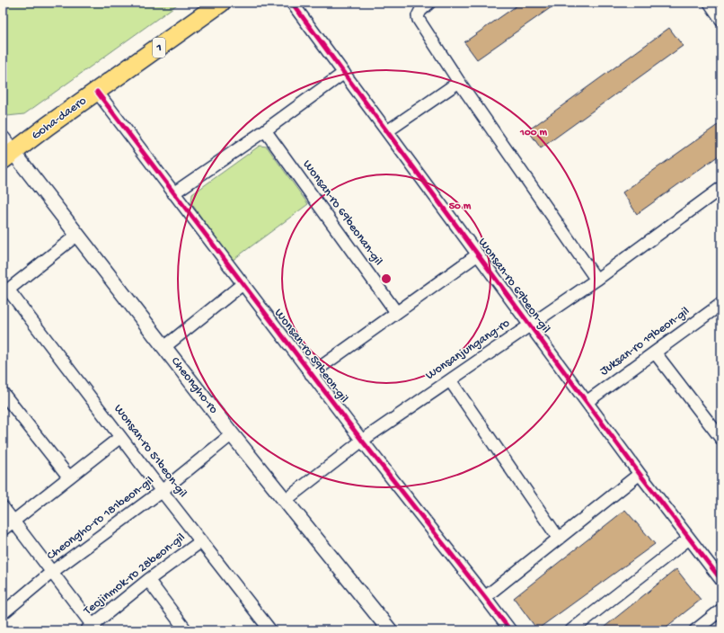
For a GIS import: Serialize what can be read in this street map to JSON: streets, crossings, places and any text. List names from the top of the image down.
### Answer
{
  "streets": {
    "main road": ["1", "Goha-daero"],
    "street": [
      "Wonsan-ro 69beonan-gil",
      "Wonsan-ro 69beon-gil",
      "Juksan-ro 19beon-gil",
      "Wonsanjungang-ro",
      "Wonsan-ro 59beon-gil",
      "Cheongho-ro",
      "Wonsan-ro 51beon-gil",
      "Cheongho-ro 181beon-gil",
      "Teojinmok-ro 28beon-gil"
    ]
  },
  "crossings": [
    ["Goha-daero", "Wonsan-ro 59beon-gil"],
    ["Goha-daero", "Cheongho-ro"],
    ["Wonsan-ro 69beon-gil", "Juksan-ro 19beon-gil"],
    ["Wonsan-ro 69beon-gil", "Wonsanjungang-ro"],
    ["Wonsanjungang-ro", "Wonsan-ro 59beon-gil"],
    ["Wonsanjungang-ro", "Cheongho-ro"],
    ["Cheongho-ro", "Cheongho-ro 181beon-gil"],
    ["Wonsan-ro 51beon-gil", "Cheongho-ro 181beon-gil"],
    ["Wonsan-ro 51beon-gil", "Teojinmok-ro 28beon-gil"]
  ],
  "rings": ["100 m", "50 m"]
}
